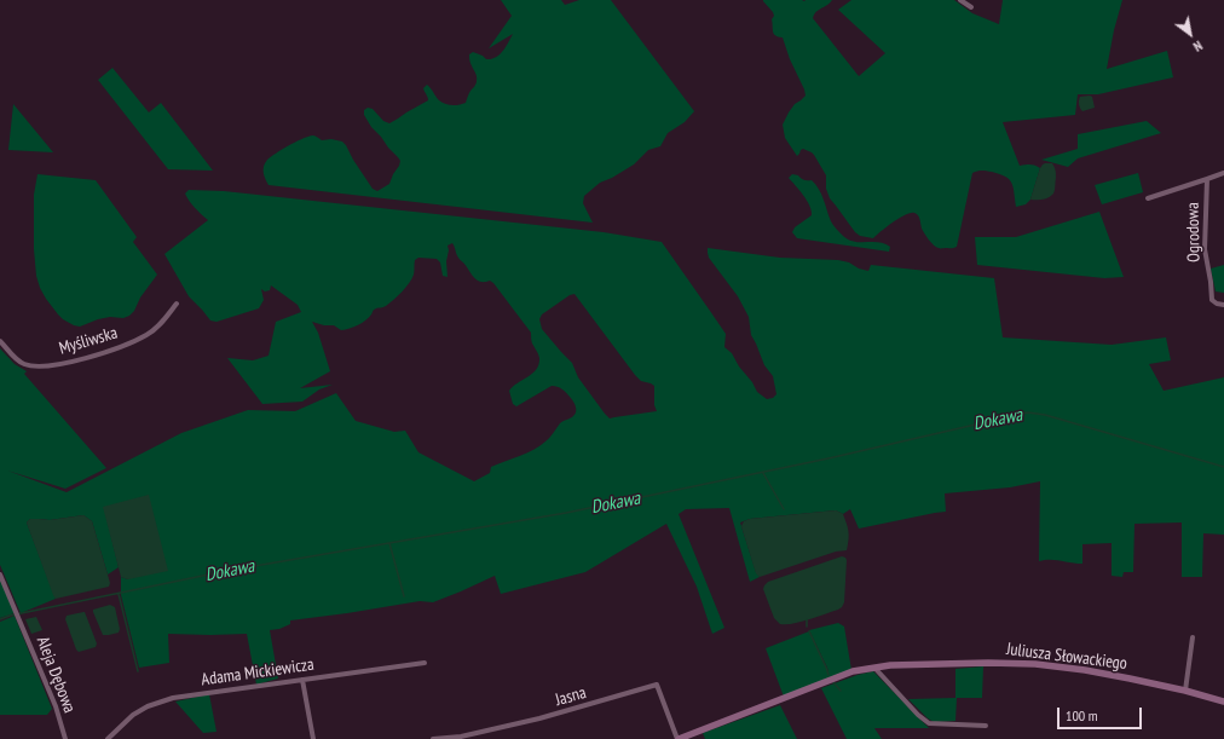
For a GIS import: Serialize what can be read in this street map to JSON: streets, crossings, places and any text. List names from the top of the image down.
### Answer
{
  "streets": {
    "street": [
      "Ogrodowa",
      "Myśliwska",
      "Juliusza Słowackiego",
      "Adama Mickiewicza",
      "Aleja Dębowa",
      "Jasna"
    ]
  },
  "crossings": [
    ["Juliusza Słowackiego", "Jasna"]
  ],
  "water": ["Dokawa"],
  "scale_bar": "100 m",
  "north": "bottom right"
}
